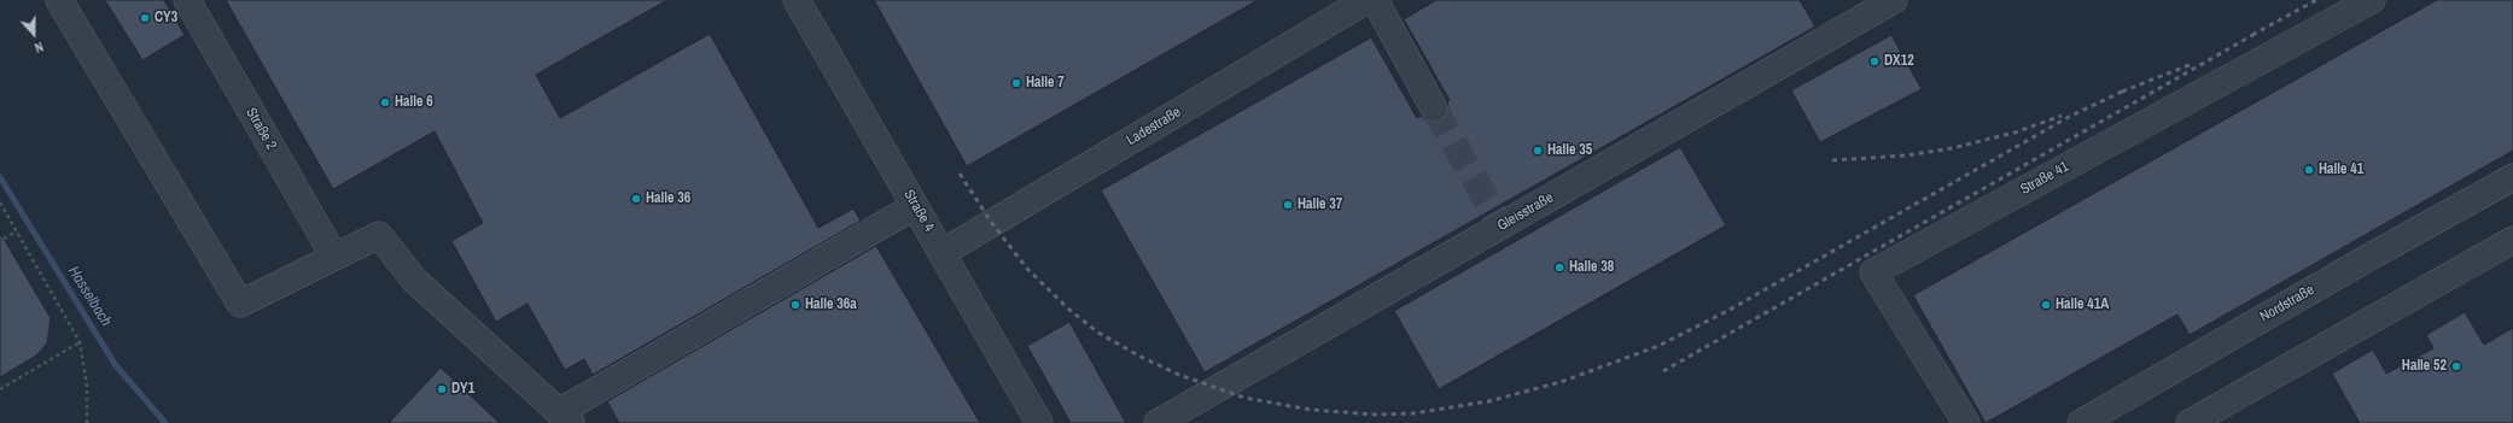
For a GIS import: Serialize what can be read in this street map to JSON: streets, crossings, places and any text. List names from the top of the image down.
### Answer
{
  "streets": {
    "street": [
      "Ladestraße",
      "Straße 2",
      "Straße 41",
      "Straße 4",
      "Gleisstraße",
      "Nordstraße"
    ]
  },
  "crossings": [
    ["Ladestraße", "Straße 4"]
  ],
  "water": ["Hasselbach"],
  "places": [
    "CY3",
    "DX12",
    "Halle 7",
    "Halle 6",
    "Halle 35",
    "Halle 41",
    "Halle 36",
    "Halle 37",
    "Halle 38",
    "Halle 36a",
    "Halle 41A",
    "Halle 52",
    "DY1"
  ],
  "north": "bottom"
}
